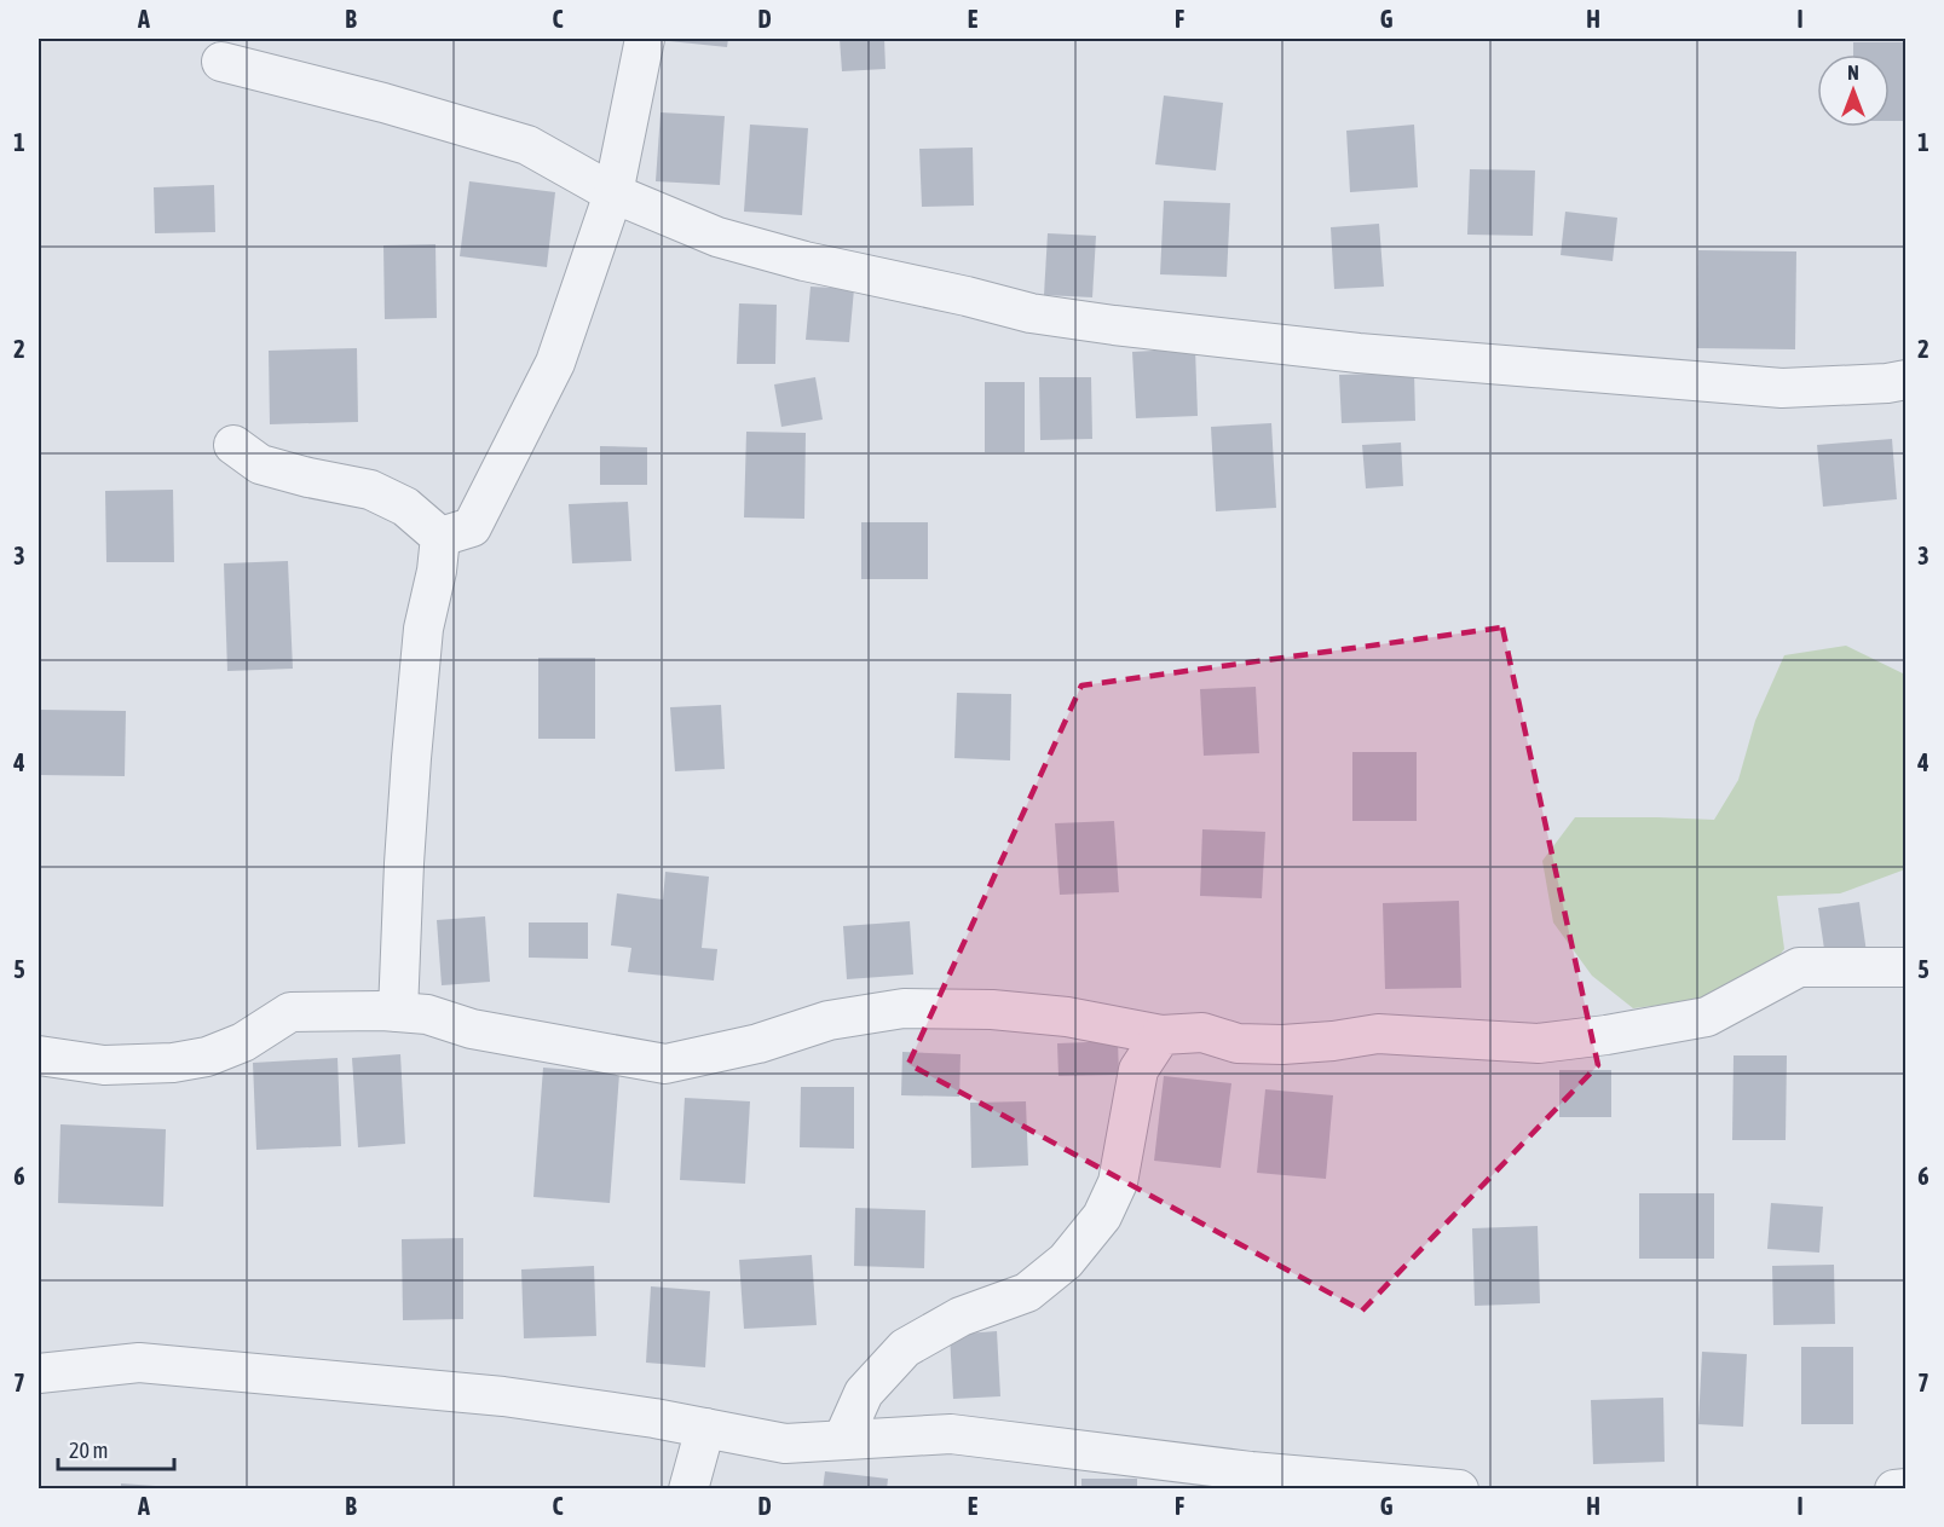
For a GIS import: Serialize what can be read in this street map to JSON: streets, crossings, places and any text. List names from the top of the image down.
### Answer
{
  "scale_bar": "20 m",
  "north": "top",
  "grid": {
    "columns": [
      "A",
      "B",
      "C",
      "D",
      "E",
      "F",
      "G",
      "H",
      "I"
    ],
    "rows": [
      "1",
      "2",
      "3",
      "4",
      "5",
      "6",
      "7"
    ]
  }
}
